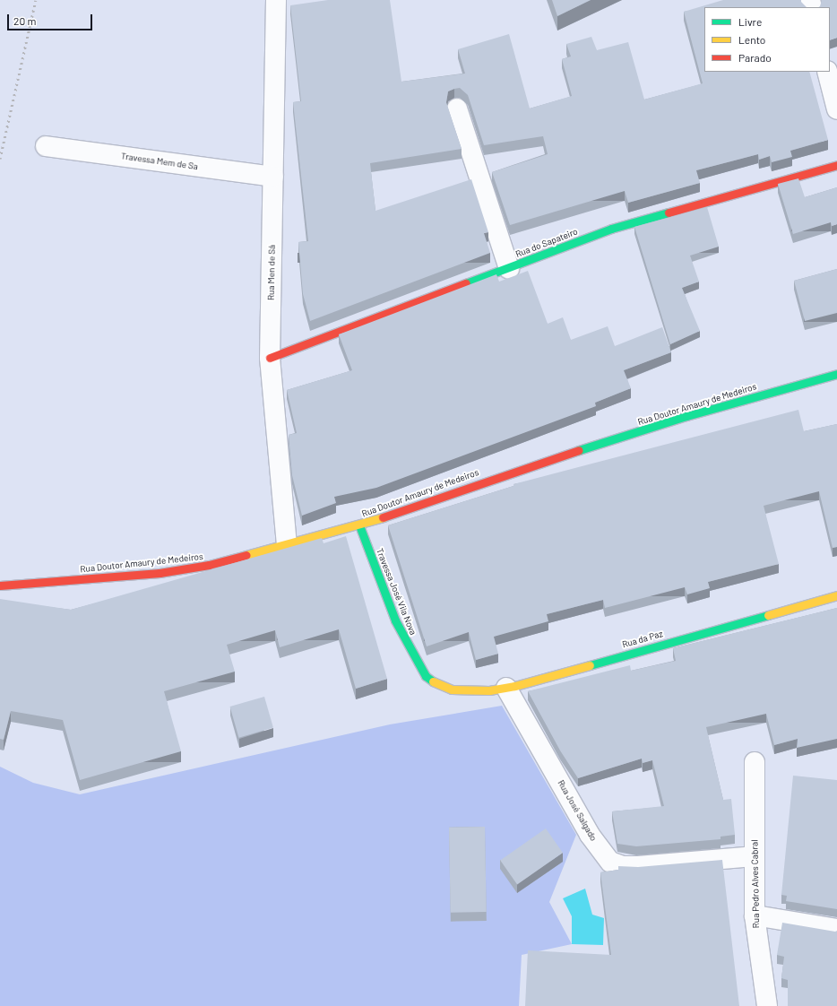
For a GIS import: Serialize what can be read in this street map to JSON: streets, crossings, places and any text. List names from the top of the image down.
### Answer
{
  "streets": {
    "street": [
      "Travessa Mem de Sa",
      "Rua do Sapateiro",
      "Rua Men de Sá",
      "Rua Doutor Amaury de Medeiros",
      "Travessa José Vila Nova",
      "Rua da Paz",
      "Rua José Salgado",
      "Rua Pedro Alves Cabral"
    ]
  },
  "crossings": [
    ["Travessa Mem de Sa", "Rua Men de Sá"],
    ["Rua do Sapateiro", "Rua Men de Sá"],
    ["Rua Men de Sá", "Rua Doutor Amaury de Medeiros"],
    ["Rua Doutor Amaury de Medeiros", "Travessa José Vila Nova"],
    ["Travessa José Vila Nova", "Rua da Paz"],
    ["Rua da Paz", "Rua José Salgado"],
    ["Rua José Salgado", "Rua Pedro Alves Cabral"]
  ],
  "legend": ["Livre", "Lento", "Parado"],
  "scale_bar": "20 m"
}
